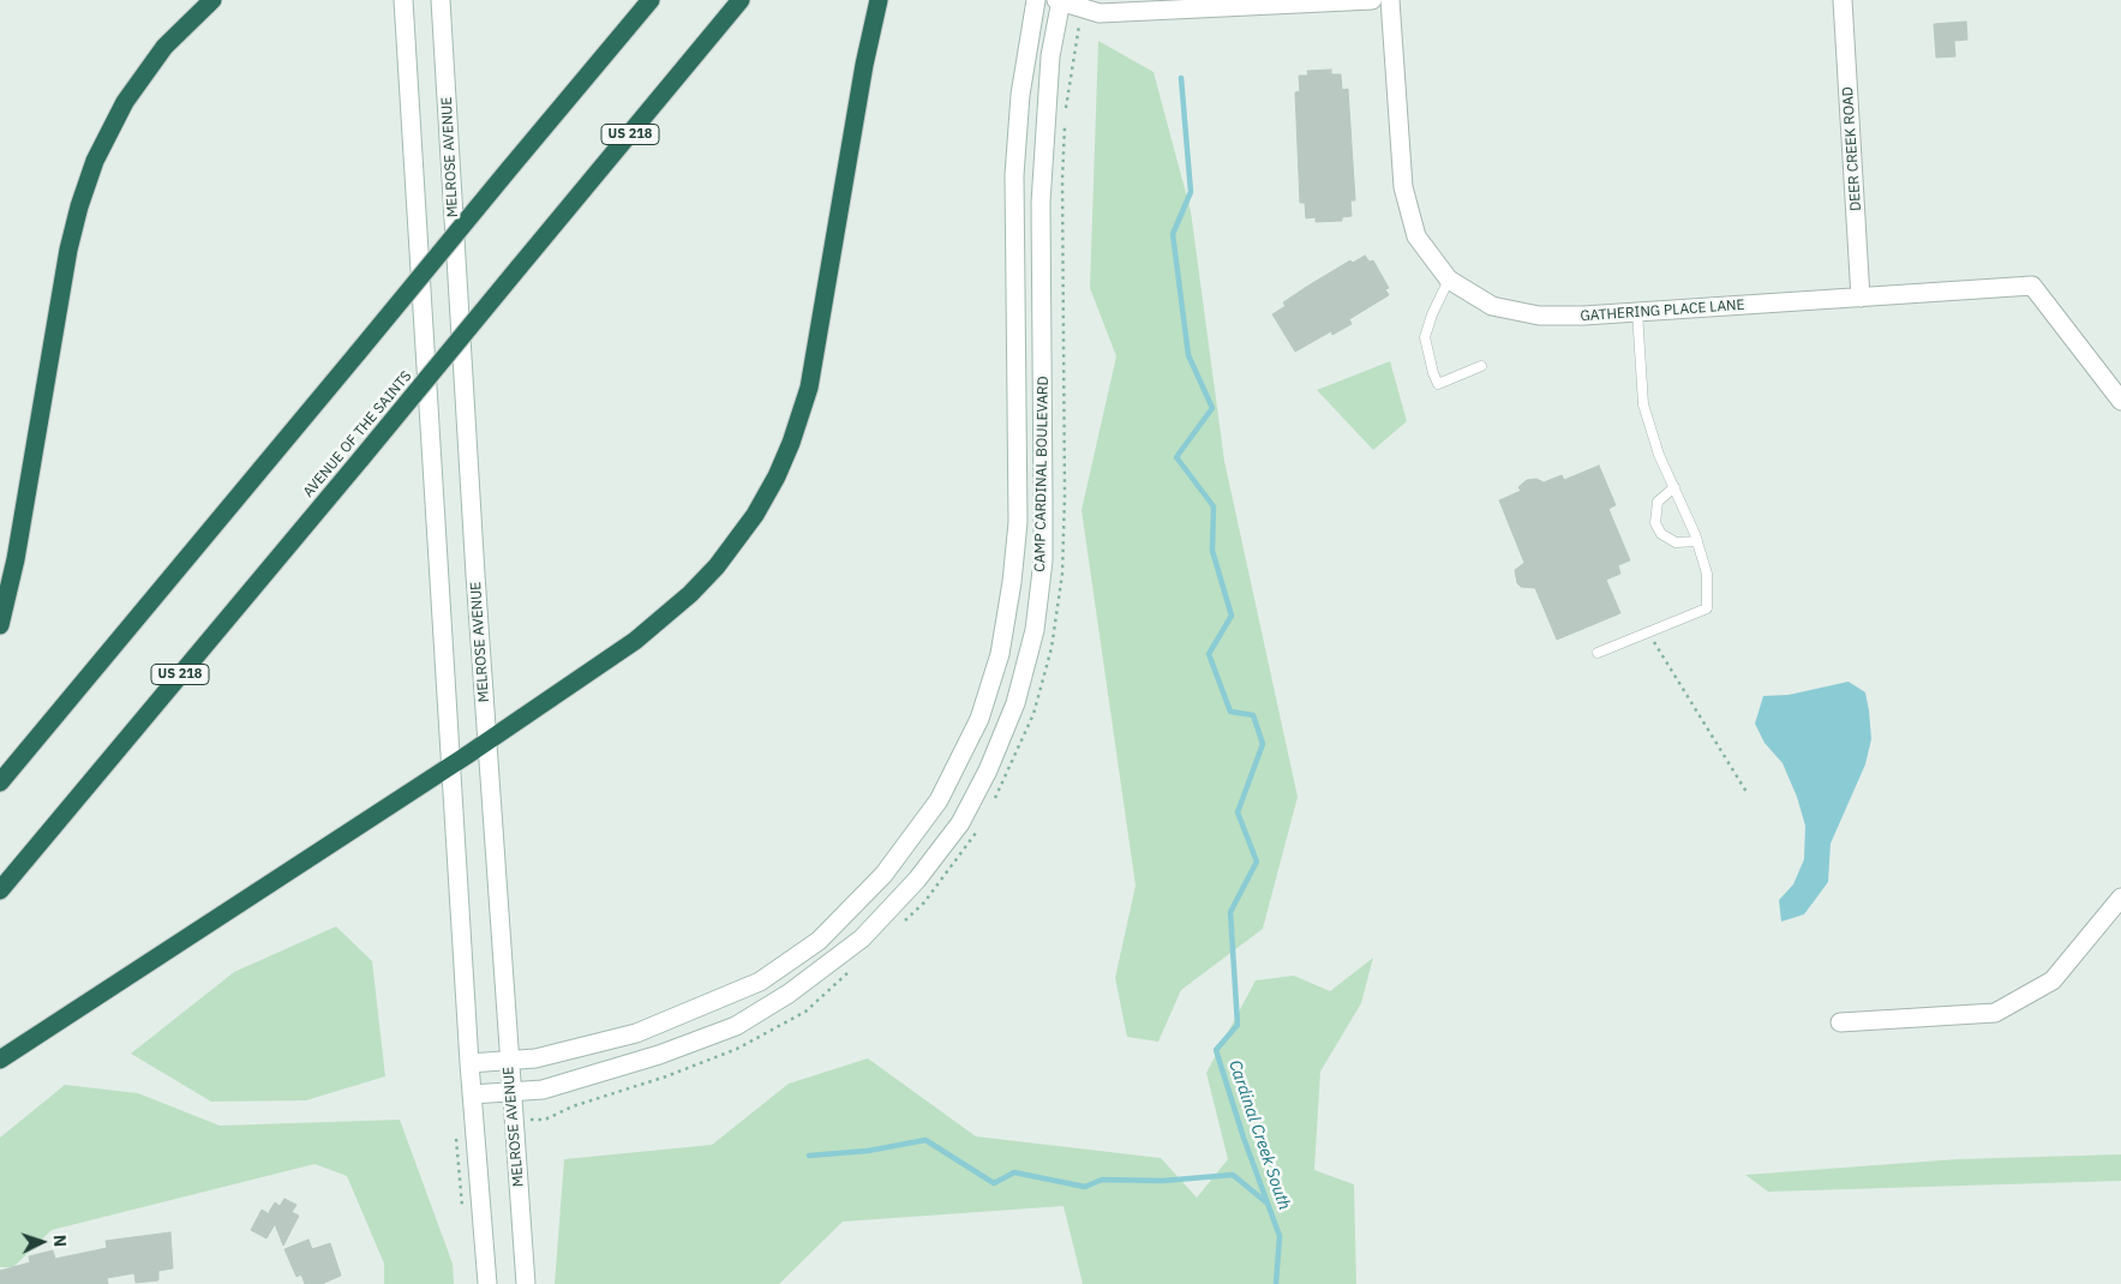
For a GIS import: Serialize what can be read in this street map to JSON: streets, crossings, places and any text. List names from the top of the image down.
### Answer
{
  "streets": {
    "highway": ["US 218", "AVENUE OF THE SAINTS"],
    "street": [
      "DEER CREEK ROAD",
      "MELROSE AVENUE",
      "GATHERING PLACE LANE",
      "CAMP CARDINAL BOULEVARD"
    ]
  },
  "crossings": [
    ["DEER CREEK ROAD", "GATHERING PLACE LANE"],
    ["MELROSE AVENUE", "CAMP CARDINAL BOULEVARD"]
  ],
  "water": ["Cardinal Creek South"],
  "north": "right"
}
